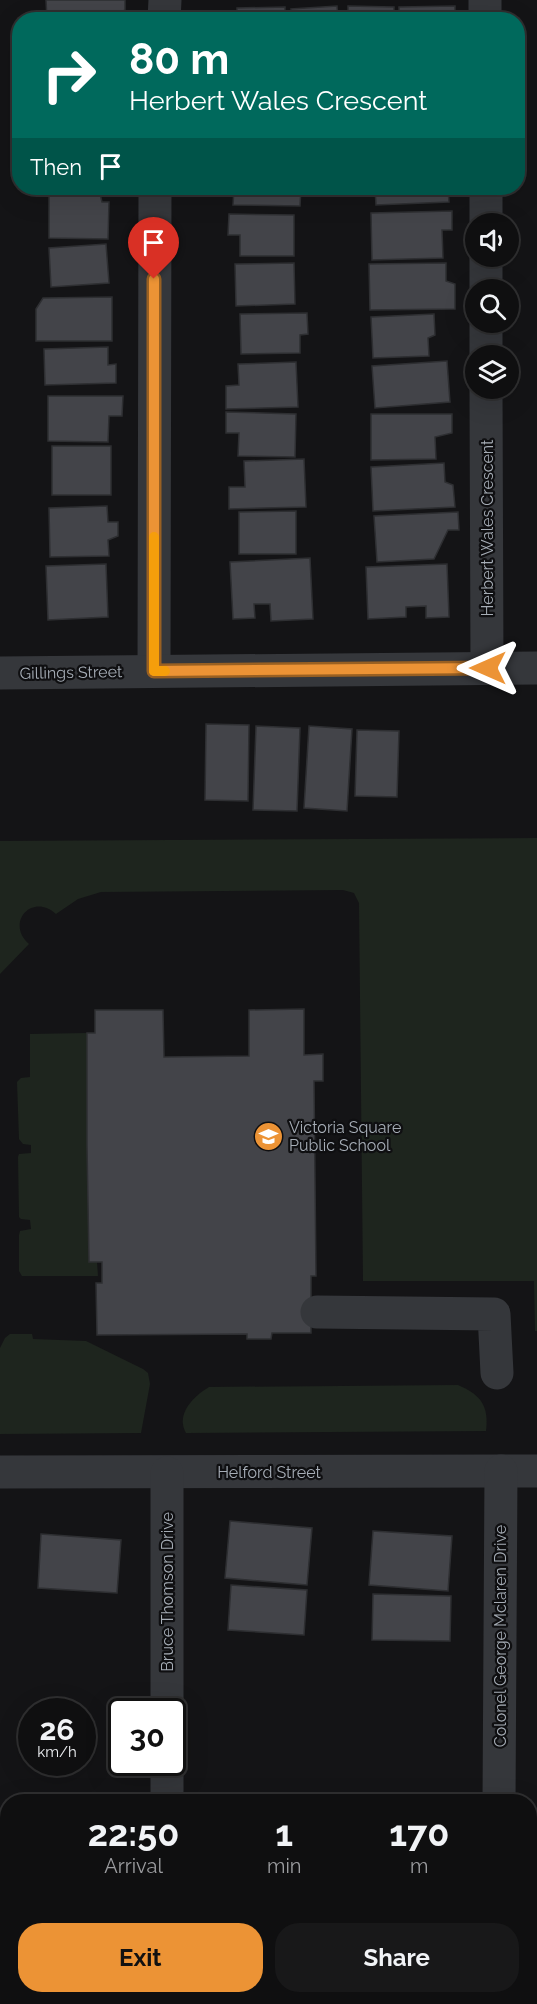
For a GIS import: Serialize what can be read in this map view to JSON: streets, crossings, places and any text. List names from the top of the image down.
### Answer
{
  "streets": {
    "street": [
      "Herbert Wales Crescent",
      "Gillings Street",
      "Helford Street",
      "Bruce Thomson Drive",
      "Colonel George Mclaren Drive"
    ]
  },
  "crossings": [
    ["Herbert Wales Crescent", "Gillings Street"],
    ["Helford Street", "Bruce Thomson Drive"],
    ["Helford Street", "Colonel George Mclaren Drive"]
  ],
  "places": {
    "school or university": ["Victoria Square Public School"]
  },
  "page": {
    "turn": ["80 m", "Herbert Wales Crescent"],
    "then": "Then",
    "speed": "26 km/h",
    "limit": "30",
    "eta": [
      "22:50",
      "Arrival",
      "1",
      "min",
      "170",
      "m"
    ],
    "buttons": ["Exit", "Share"]
  }
}
